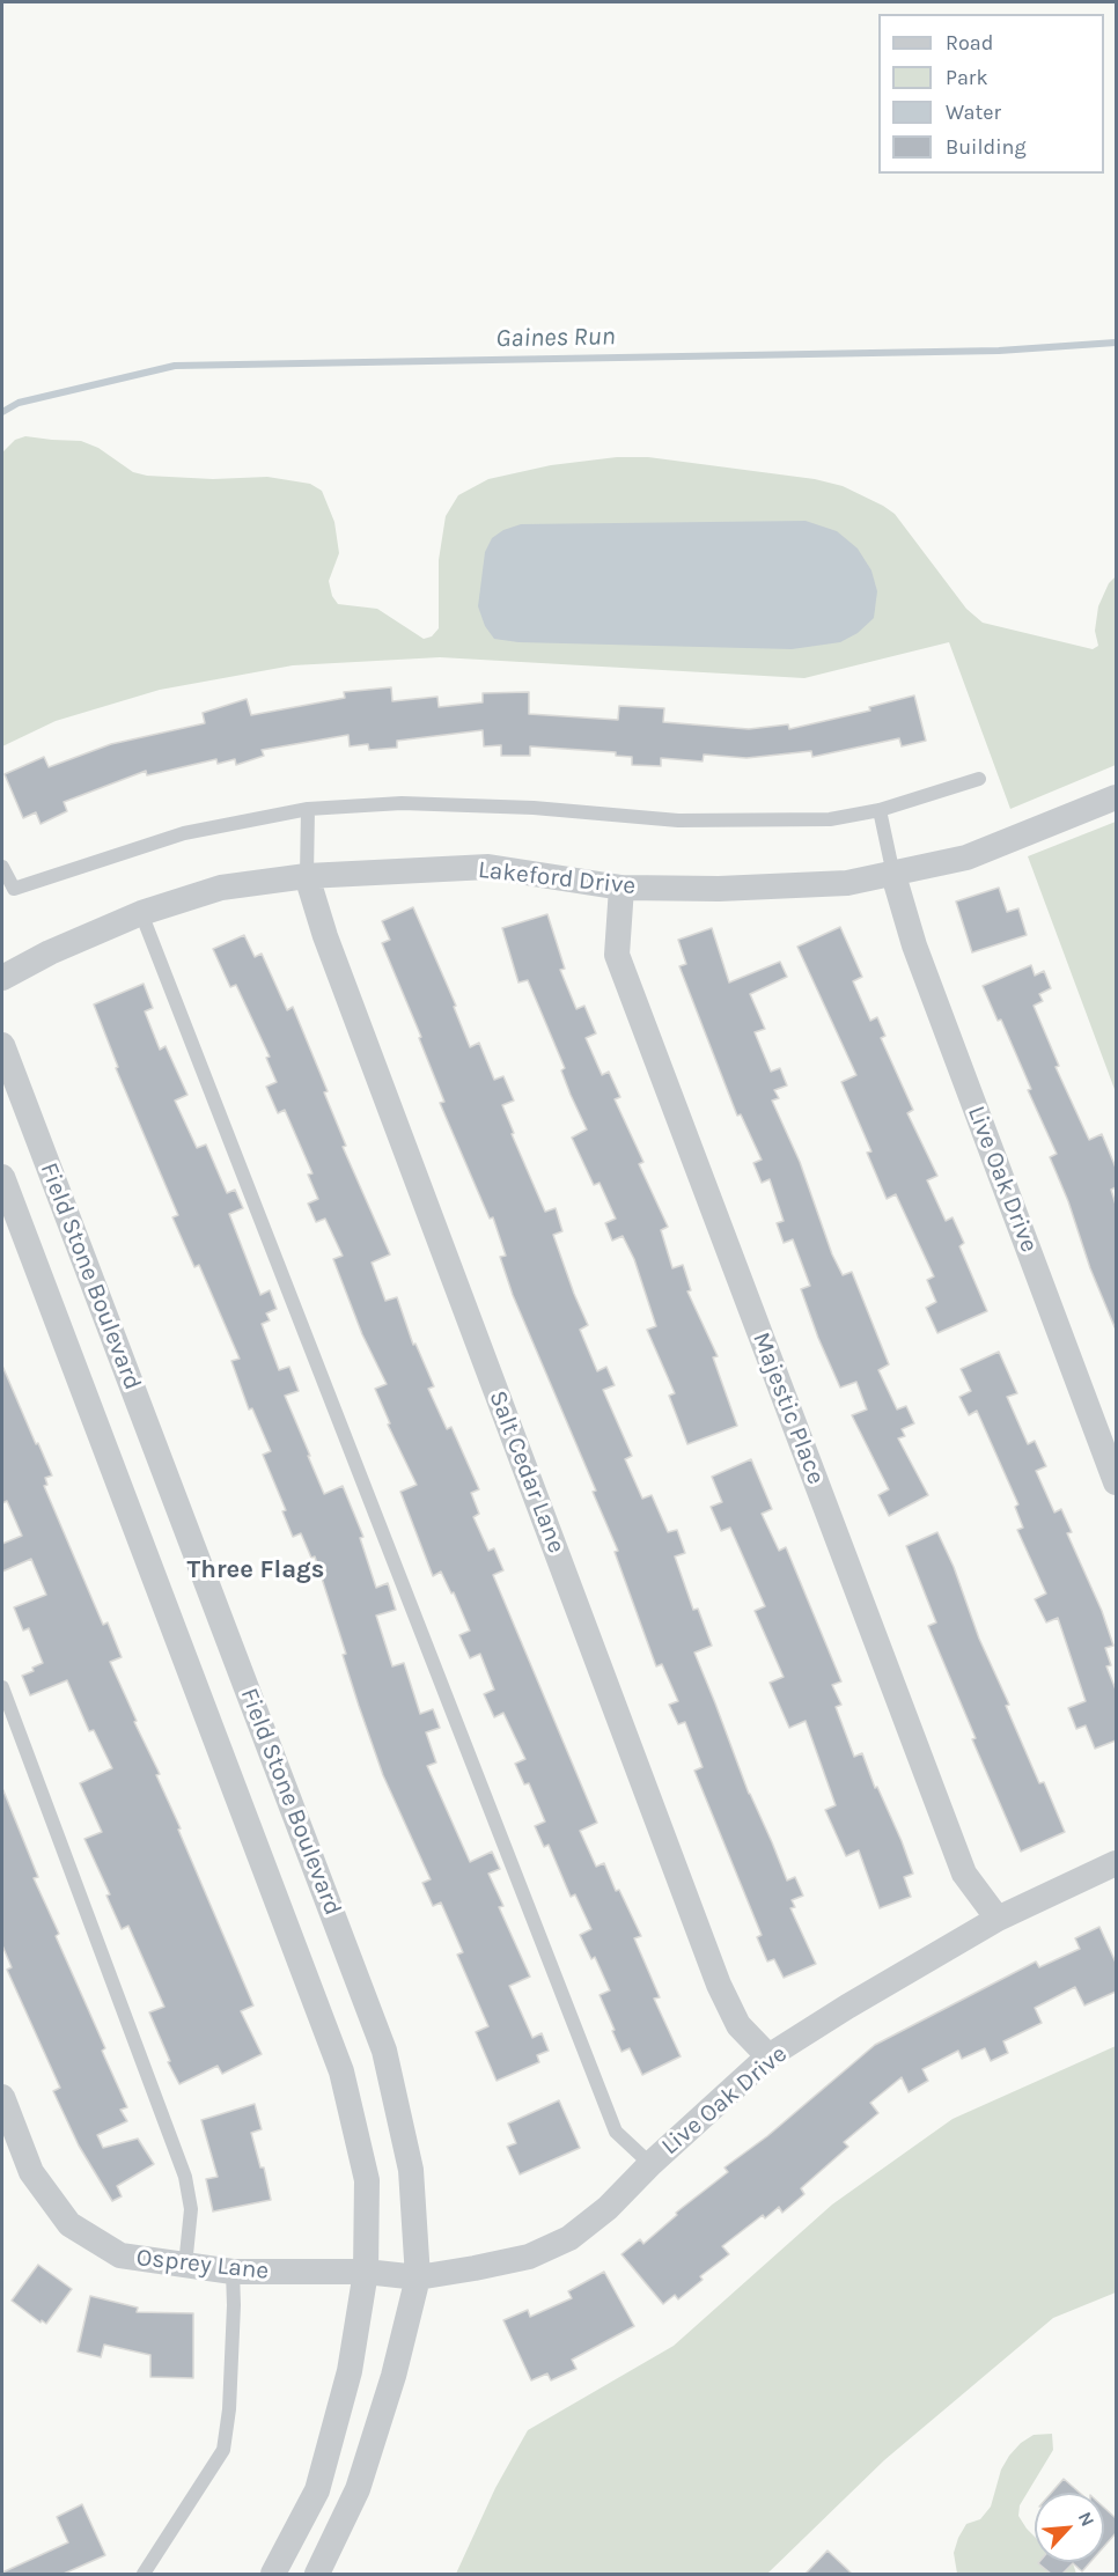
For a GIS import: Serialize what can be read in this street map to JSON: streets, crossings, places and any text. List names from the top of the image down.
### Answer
{
  "streets": {
    "street": [
      "Lakeford Drive",
      "Live Oak Drive",
      "Field Stone Boulevard",
      "Majestic Place",
      "Salt Cedar Lane",
      "Osprey Lane"
    ]
  },
  "crossings": [
    ["Lakeford Drive", "Live Oak Drive"],
    ["Lakeford Drive", "Majestic Place"],
    ["Lakeford Drive", "Salt Cedar Lane"],
    ["Live Oak Drive", "Field Stone Boulevard"],
    ["Live Oak Drive", "Majestic Place"],
    ["Live Oak Drive", "Salt Cedar Lane"],
    ["Live Oak Drive", "Osprey Lane"],
    ["Field Stone Boulevard", "Osprey Lane"]
  ],
  "districts": ["Three Flags"],
  "water": ["Gaines Run"],
  "legend": [
    "Road",
    "Park",
    "Water",
    "Building"
  ],
  "north": "top right"
}
